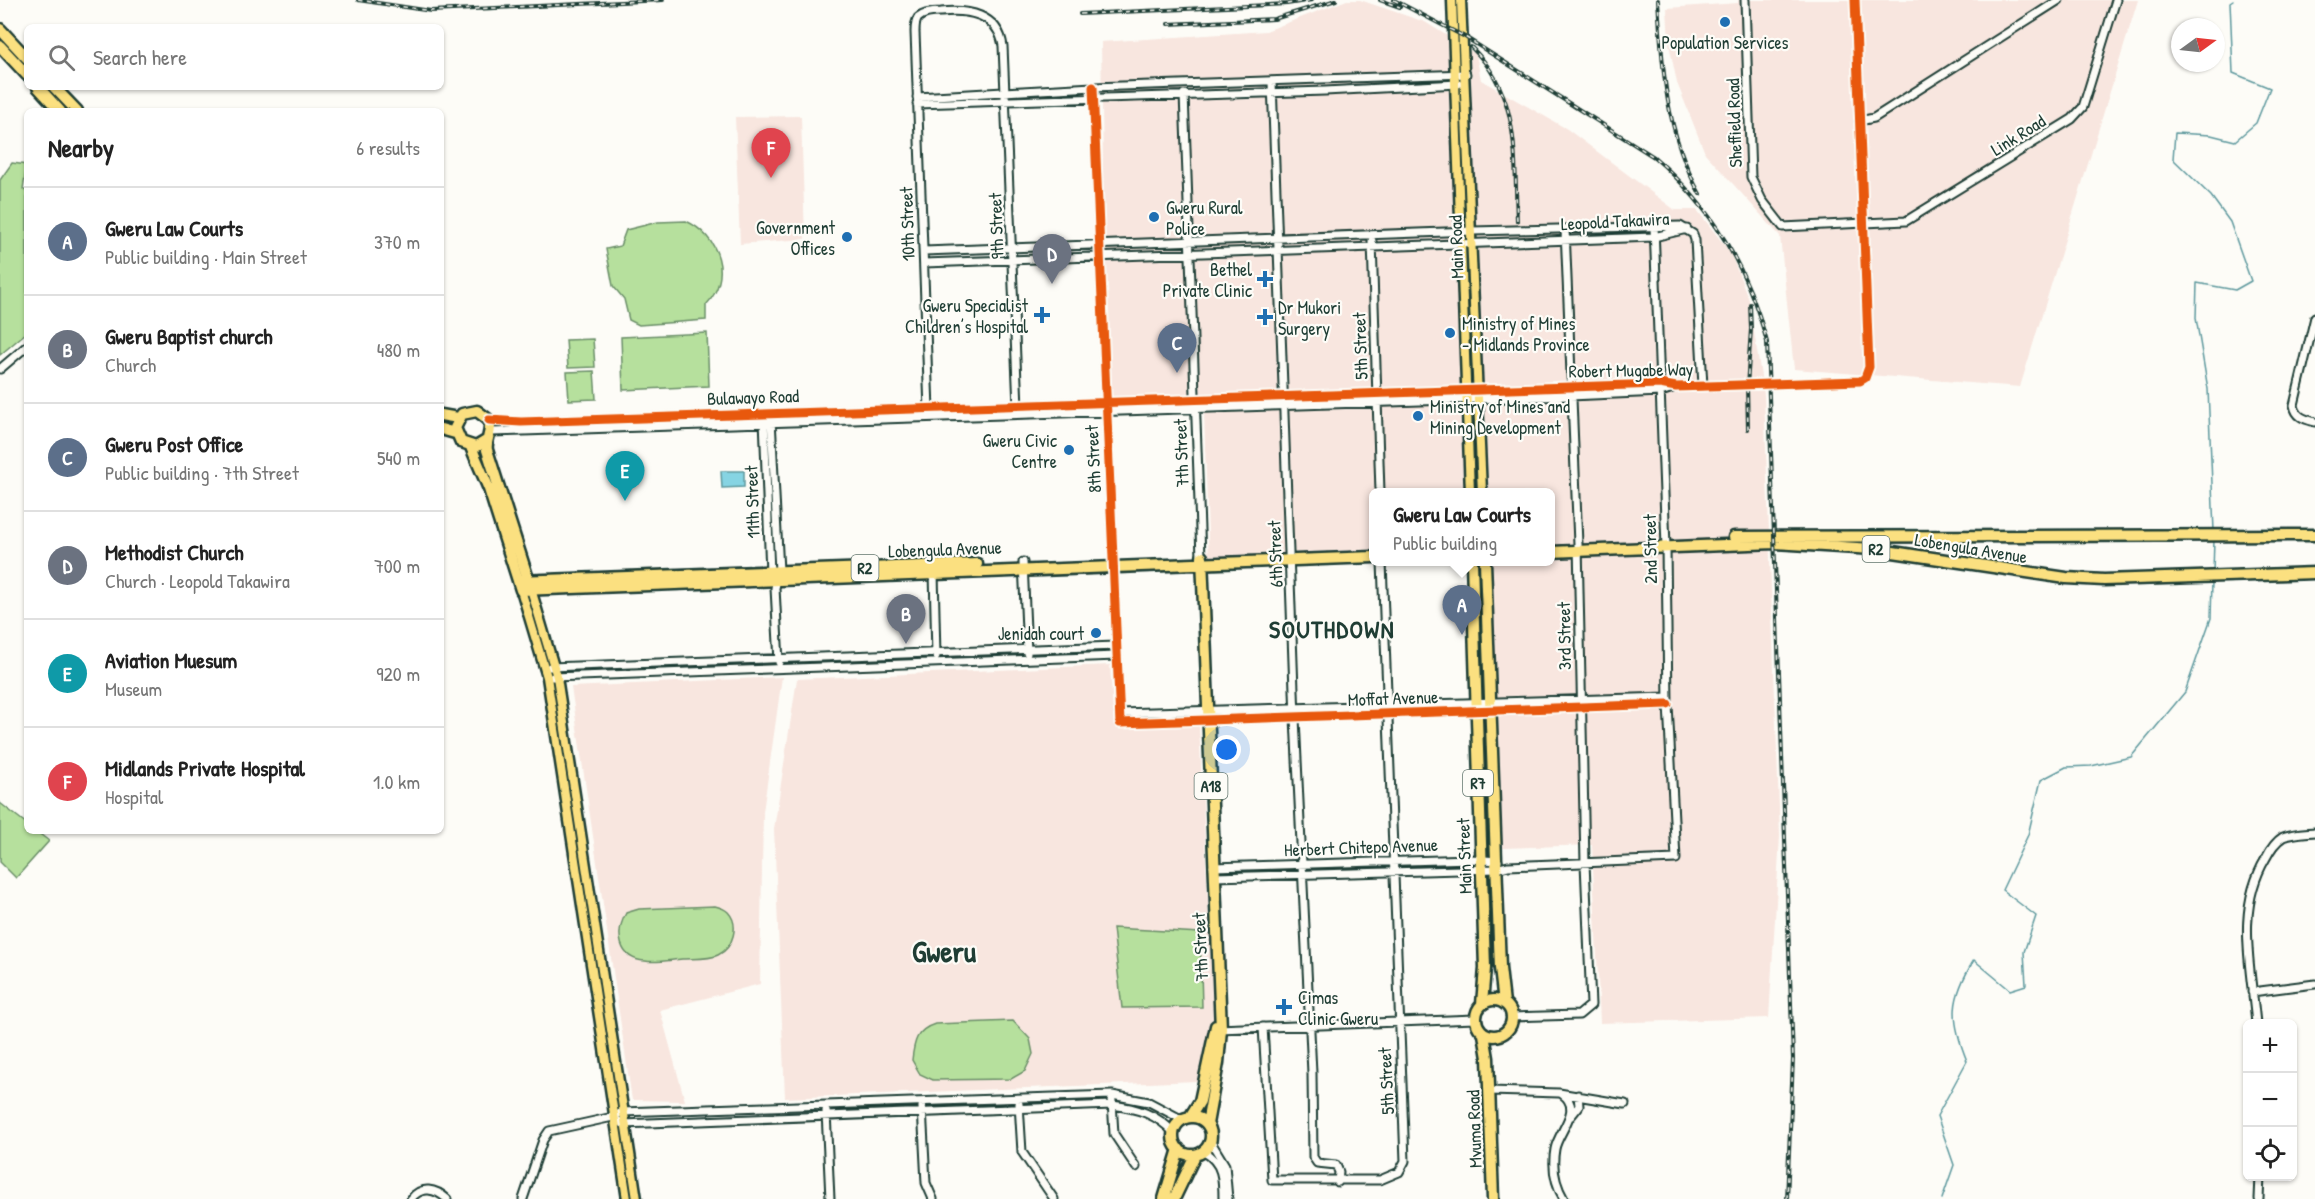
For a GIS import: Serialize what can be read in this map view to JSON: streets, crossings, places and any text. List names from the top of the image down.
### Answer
{
  "streets": {
    "highway": [
      "7th Street",
      "Lobengula Avenue",
      "R2",
      "R7",
      "A18",
      "Main Street",
      "Mvuma Road"
    ],
    "main road": ["Main Road"],
    "street": [
      "Sheffield Road",
      "Link Road",
      "Leopold Takawira",
      "10th Street",
      "9th Street",
      "5th Street",
      "Robert Mugabe Way",
      "Bulawayo Road",
      "8th Street",
      "11th Street",
      "2nd Street",
      "6th Street",
      "3rd Street",
      "Moffat Avenue",
      "Herbert Chitepo Avenue"
    ]
  },
  "crossings": [
    ["Sheffield Road", "Link Road"],
    ["Sheffield Road", "Robert Mugabe Way"],
    ["Link Road", "Robert Mugabe Way"],
    ["Leopold Takawira", "10th Street"],
    ["Leopold Takawira", "9th Street"],
    ["Leopold Takawira", "Main Road"],
    ["Leopold Takawira", "5th Street"],
    ["Leopold Takawira", "7th Street"],
    ["Leopold Takawira", "8th Street"],
    ["Leopold Takawira", "2nd Street"],
    ["Leopold Takawira", "6th Street"],
    ["Leopold Takawira", "3rd Street"],
    ["10th Street", "9th Street"],
    ["10th Street", "Bulawayo Road"],
    ["9th Street", "Robert Mugabe Way"],
    ["9th Street", "Bulawayo Road"],
    ["Main Road", "Robert Mugabe Way"],
    ["5th Street", "Robert Mugabe Way"],
    ["5th Street", "6th Street"],
    ["5th Street", "Moffat Avenue"],
    ["5th Street", "Herbert Chitepo Avenue"],
    ["Robert Mugabe Way", "Bulawayo Road"],
    ["Robert Mugabe Way", "7th Street"],
    ["Robert Mugabe Way", "8th Street"],
    ["Robert Mugabe Way", "2nd Street"],
    ["Robert Mugabe Way", "6th Street"],
    ["Robert Mugabe Way", "3rd Street"],
    ["Bulawayo Road", "11th Street"],
    ["7th Street", "Lobengula Avenue"],
    ["7th Street", "Moffat Avenue"],
    ["7th Street", "A18"],
    ["7th Street", "Herbert Chitepo Avenue"],
    ["8th Street", "Lobengula Avenue"],
    ["8th Street", "Moffat Avenue"],
    ["11th Street", "Lobengula Avenue"],
    ["Lobengula Avenue", "2nd Street"],
    ["Lobengula Avenue", "6th Street"],
    ["Lobengula Avenue", "3rd Street"],
    ["2nd Street", "Moffat Avenue"],
    ["2nd Street", "Herbert Chitepo Avenue"],
    ["6th Street", "Moffat Avenue"],
    ["6th Street", "Herbert Chitepo Avenue"],
    ["3rd Street", "Moffat Avenue"],
    ["3rd Street", "Herbert Chitepo Avenue"],
    ["3rd Street", "Main Street"],
    ["3rd Street", "Mvuma Road"],
    ["Moffat Avenue", "Main Street"],
    ["Herbert Chitepo Avenue", "Main Street"],
    ["Main Street", "Mvuma Road"]
  ],
  "districts": ["SOUTHDOWN", "Gweru"],
  "places": {
    "other": [
      "Population Services",
      "Gweru Rural Police",
      "Government Offices",
      "Ministry of Mines - Midlands Province",
      "Ministry of Mines and Mining Development",
      "Gweru Civic Centre",
      "Jenidah court"
    ],
    "health": [
      "Bethel Private Clinic",
      "Gweru Specialist Children’s Hospital",
      "Dr Mukori Surgery",
      "Cimas Clinic Gweru"
    ]
  },
  "north": "right",
  "page": {
    "search": "Search here",
    "heading": ["Nearby", "6 results"],
    "pins": [
      "F",
      "D",
      "C",
      "E",
      "A",
      "B"
    ],
    "list": [
      {
        "mark": "A",
        "name": "Gweru Law Courts",
        "note": "Public building · Main Street",
        "value": "370 m"
      },
      {
        "mark": "B",
        "name": "Gweru Baptist church",
        "note": "Church",
        "value": "480 m"
      },
      {
        "mark": "C",
        "name": "Gweru Post Office",
        "note": "Public building · 7th Street",
        "value": "540 m"
      },
      {
        "mark": "D",
        "name": "Methodist Church",
        "note": "Church · Leopold Takawira",
        "value": "700 m"
      },
      {
        "mark": "E",
        "name": "Aviation Muesum",
        "note": "Museum",
        "value": "920 m"
      },
      {
        "mark": "F",
        "name": "Midlands Private Hospital",
        "note": "Hospital",
        "value": "1.0 km"
      }
    ],
    "popup": ["Gweru Law Courts", "Public building"],
    "map_buttons": ["+", "−"]
  }
}
